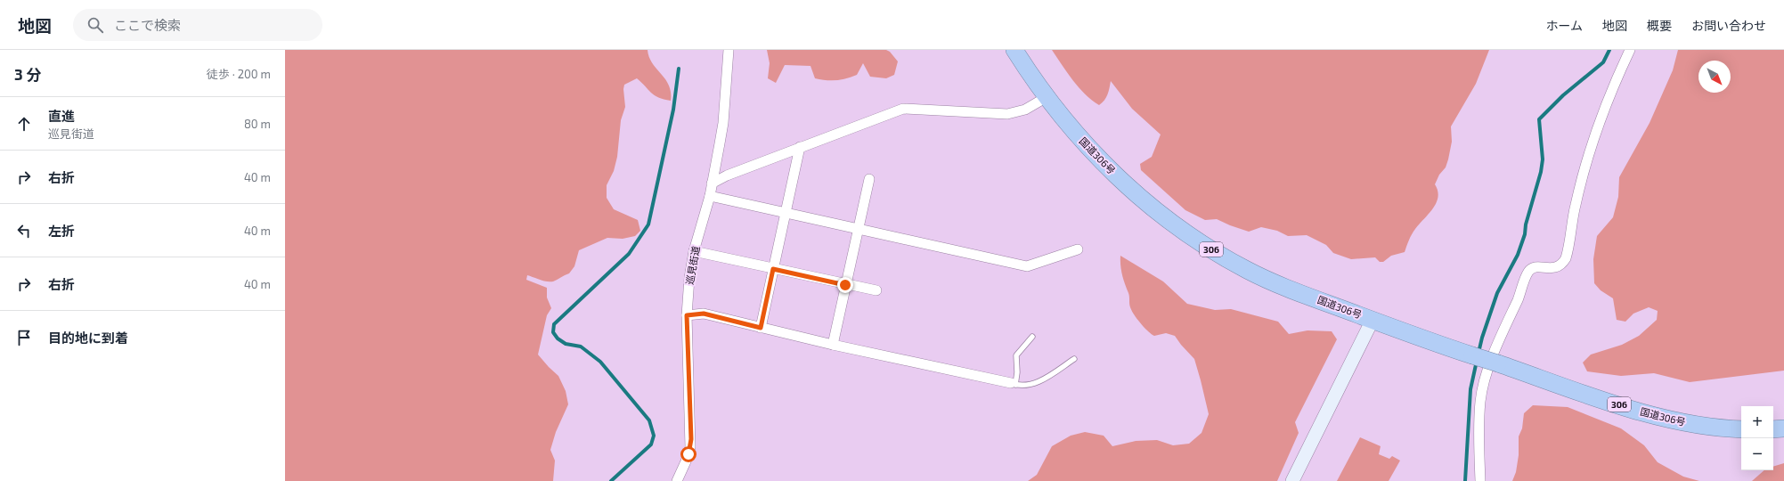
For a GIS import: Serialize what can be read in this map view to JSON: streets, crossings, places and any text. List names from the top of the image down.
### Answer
{
  "streets": {
    "highway": ["国道306号", "306"],
    "street": ["巡見街道"]
  },
  "north": "bottom right",
  "page": {
    "header": "地図",
    "search": "ここで検索",
    "nav": [
      "ホーム",
      "地図",
      "概要",
      "お問い合わせ"
    ],
    "heading": ["3 分", "徒歩 · 200 m"],
    "list": [
      ["直進", "巡見街道", "80 m"],
      ["右折", "40 m"],
      ["左折", "40 m"],
      ["右折", "40 m"],
      "目的地に到着"
    ],
    "map_buttons": ["+", "−"]
  }
}
